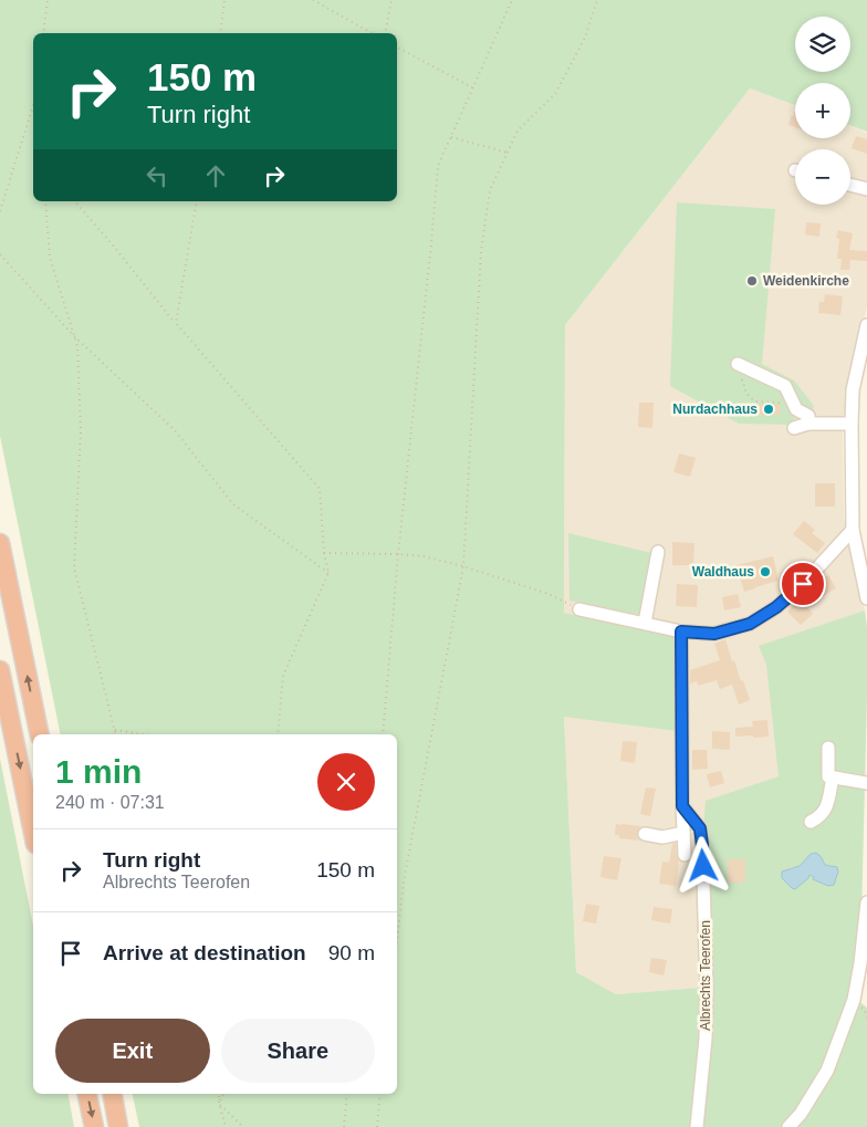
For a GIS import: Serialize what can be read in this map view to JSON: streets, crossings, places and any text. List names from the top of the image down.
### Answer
{
  "streets": {
    "street": ["Albrechts Teerofen"]
  },
  "places": ["Weidenkirche", "Nurdachhaus", "Waldhaus"],
  "page": {
    "map_buttons": ["+", "−"],
    "turn": ["150 m", "Turn right"],
    "heading": ["1 min", "240 m · 07:31"],
    "list": [
      {
        "name": "Turn right",
        "note": "Albrechts Teerofen",
        "value": "150 m"
      },
      {
        "name": "Arrive at destination",
        "value": "90 m"
      }
    ],
    "buttons": ["Exit", "Share"]
  }
}
